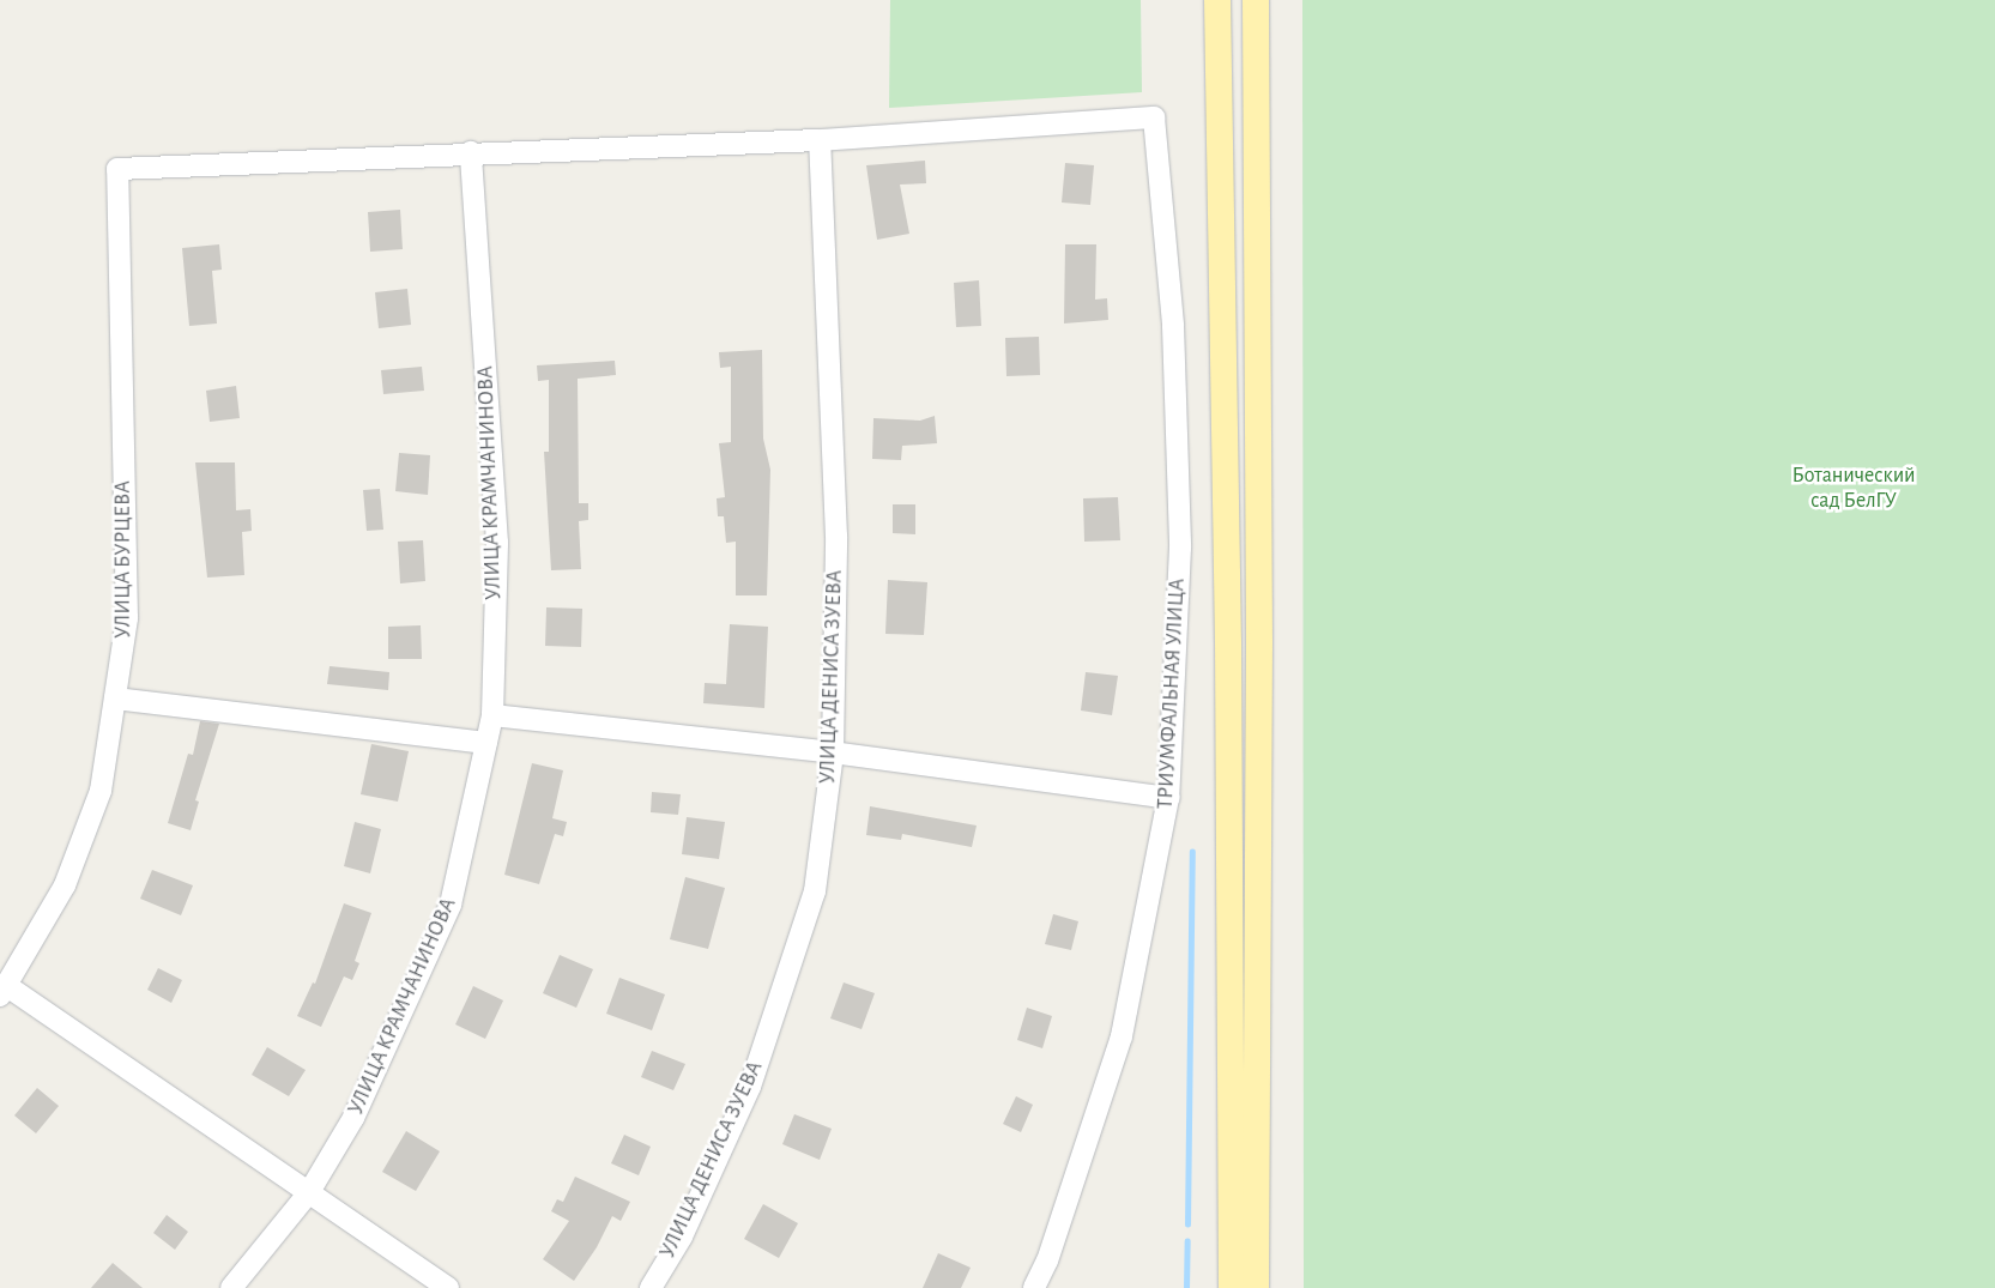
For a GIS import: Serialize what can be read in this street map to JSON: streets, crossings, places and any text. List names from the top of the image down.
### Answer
{
  "streets": {
    "street": [
      "УЛИЦА КРАМЧАНИНОВА",
      "УЛИЦА БУРЦЕВА",
      "УЛИЦА ДЕНИСА ЗУЕВА",
      "ТРИУМФАЛЬНАЯ УЛИЦА"
    ]
  },
  "crossings": [
    ["УЛИЦА КРАМЧАНИНОВА", "УЛИЦА БУРЦЕВА"],
    ["УЛИЦА ДЕНИСА ЗУЕВА", "ТРИУМФАЛЬНАЯ УЛИЦА"]
  ],
  "parks": ["Ботанический сад БелГУ"]
}
